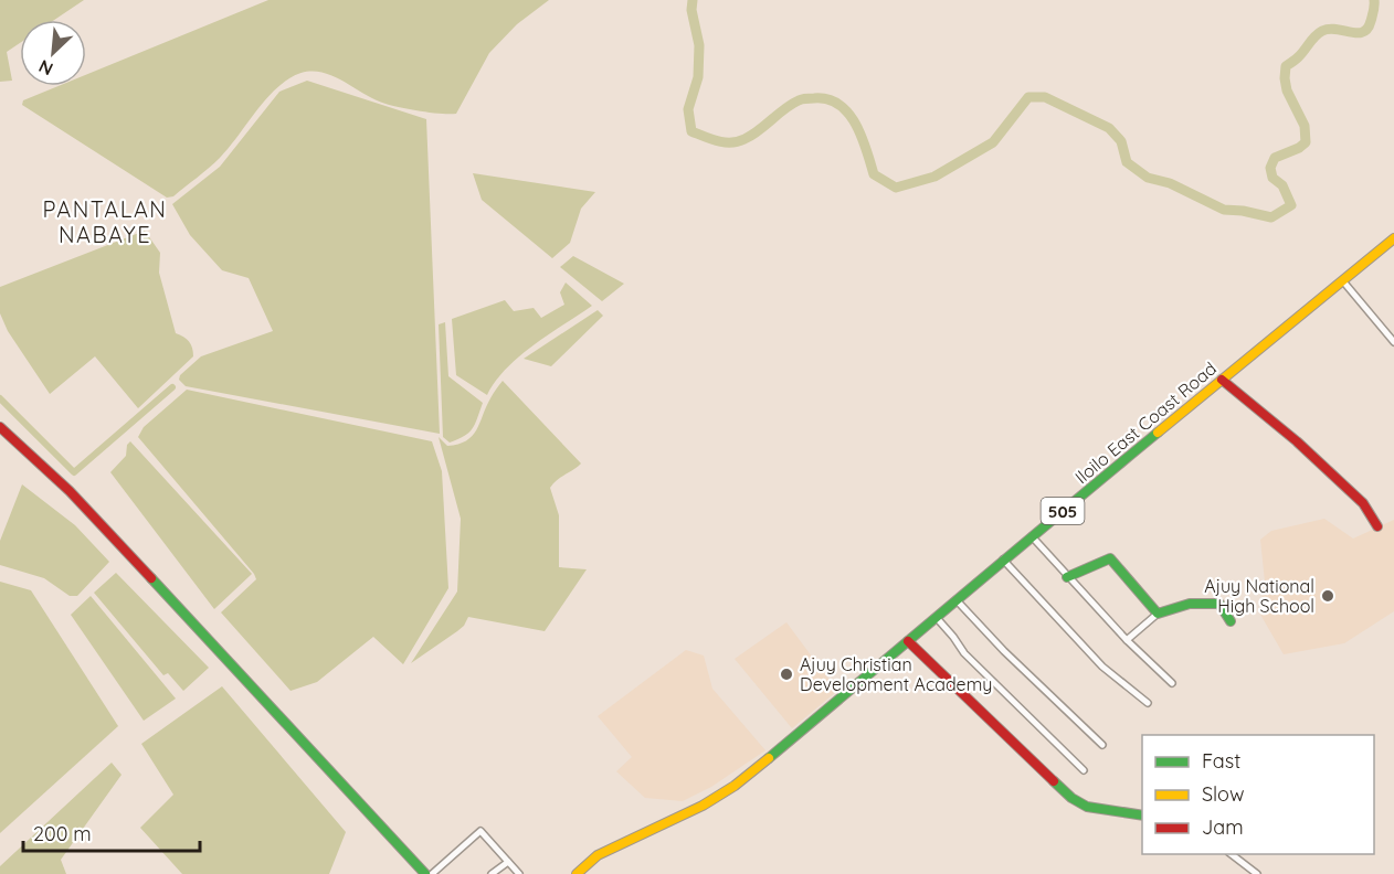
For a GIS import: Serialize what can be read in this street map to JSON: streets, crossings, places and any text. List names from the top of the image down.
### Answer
{
  "streets": {
    "street": ["Iloilo East Coast Road", "505"]
  },
  "districts": ["PANTALAN NABAYE"],
  "places": ["Ajuy National High School", "Ajuy Christian Development Academy"],
  "legend": ["Fast", "Slow", "Jam"],
  "scale_bar": "200 m",
  "north": "bottom left"
}
